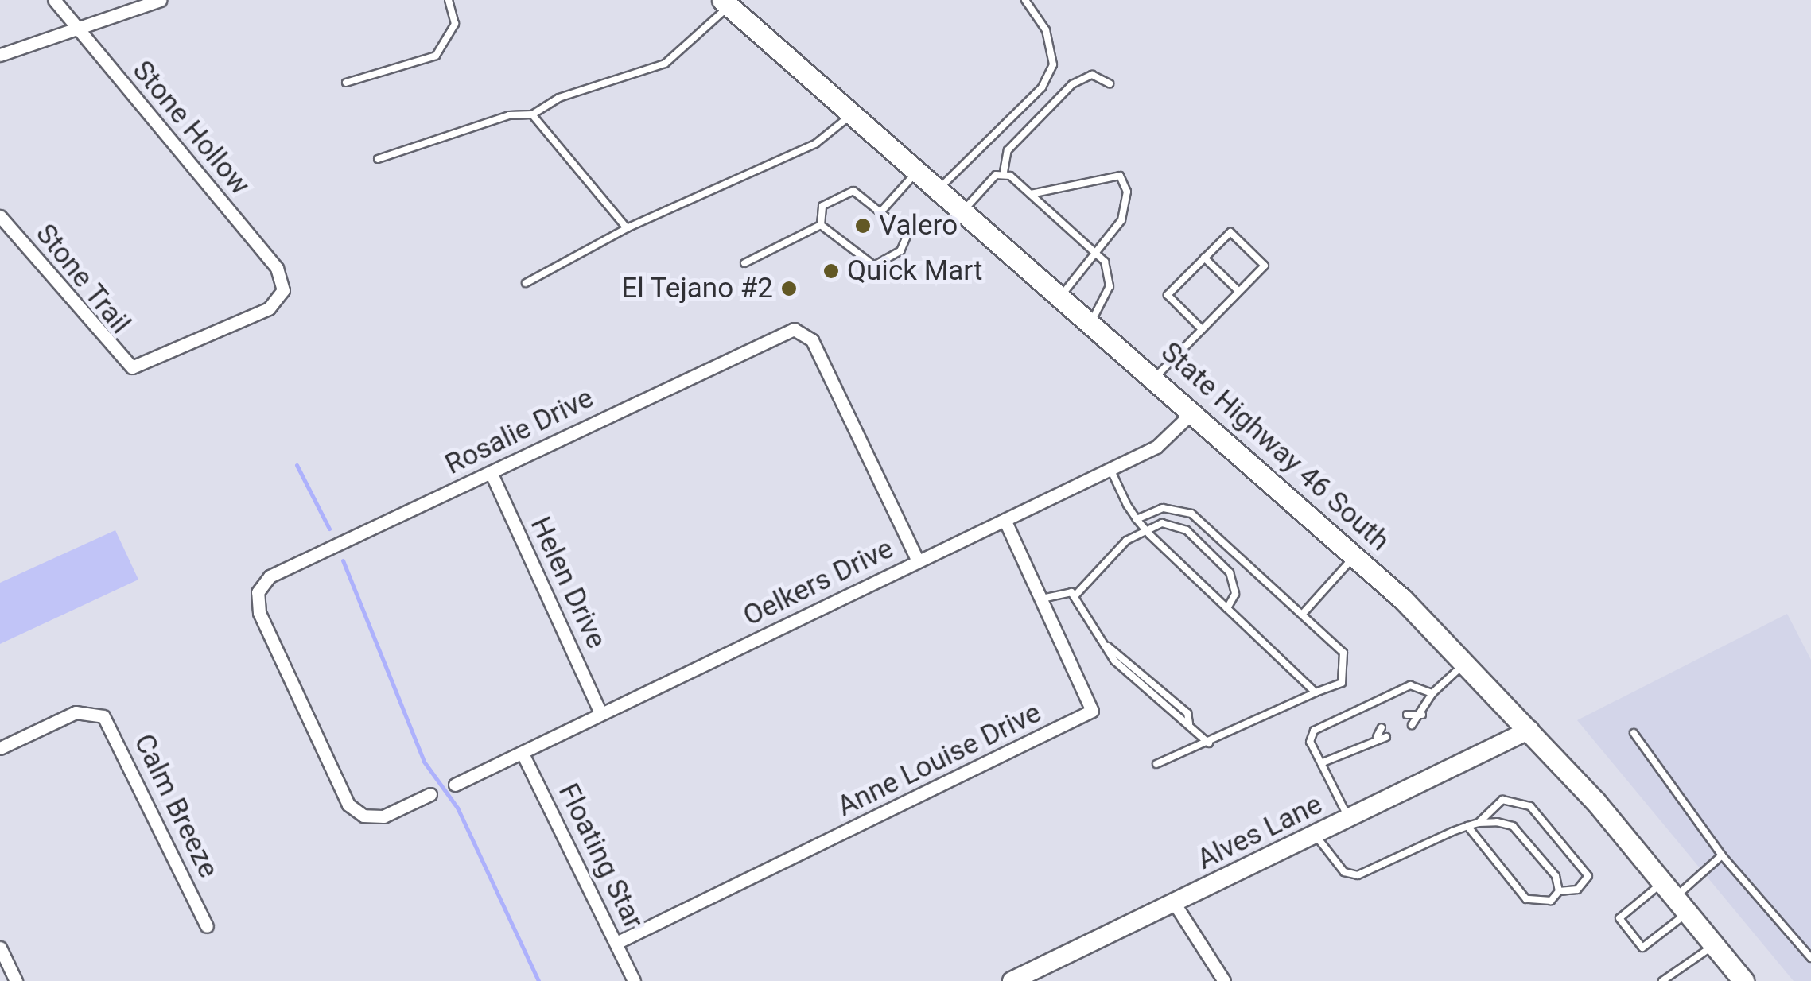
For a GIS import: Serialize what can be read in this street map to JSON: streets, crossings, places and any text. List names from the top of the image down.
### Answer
{
  "streets": {
    "main road": ["State Highway 46 South"],
    "street": [
      "Stone Hollow",
      "Stone Trail",
      "Rosalie Drive",
      "Helen Drive",
      "Oelkers Drive",
      "Anne Louise Drive",
      "Calm Breeze",
      "Alves Lane",
      "Floating Star"
    ]
  },
  "crossings": [
    ["Stone Hollow", "Stone Trail"],
    ["Rosalie Drive", "Helen Drive"],
    ["Rosalie Drive", "Oelkers Drive"],
    ["State Highway 46 South", "Oelkers Drive"],
    ["State Highway 46 South", "Alves Lane"],
    ["Helen Drive", "Oelkers Drive"],
    ["Oelkers Drive", "Anne Louise Drive"],
    ["Oelkers Drive", "Floating Star"],
    ["Anne Louise Drive", "Floating Star"]
  ],
  "places": ["Valero", "Quick Mart", "El Tejano #2"]
}
